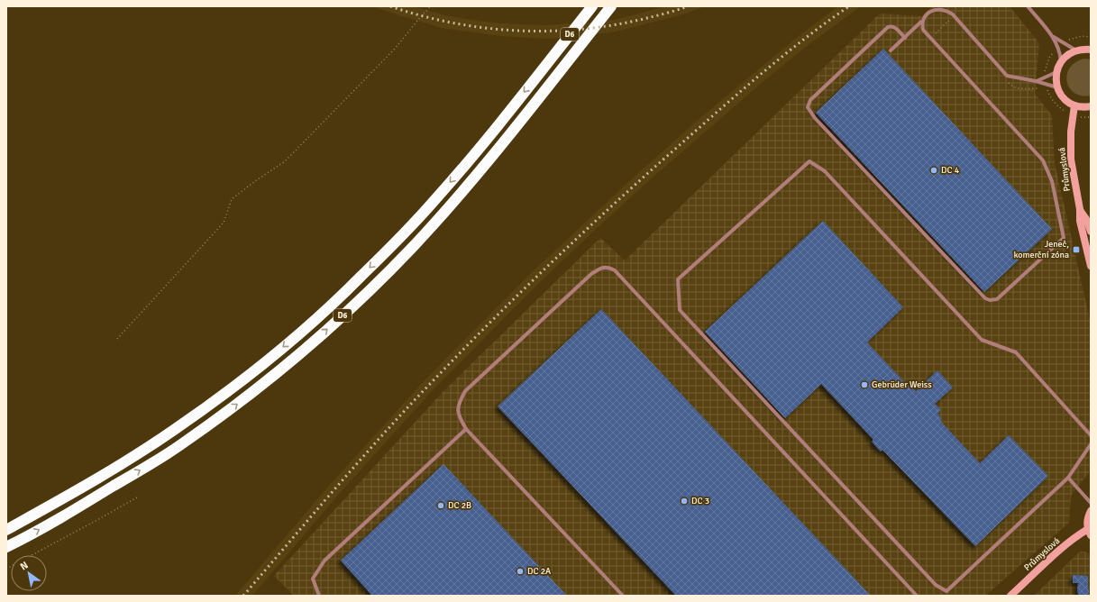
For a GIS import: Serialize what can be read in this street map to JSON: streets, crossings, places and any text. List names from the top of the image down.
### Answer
{
  "streets": {
    "highway": ["D6"],
    "main road": ["Průmyslová"]
  },
  "places": {
    "other": [
      "DC 4",
      "Gebrüder Weiss",
      "DC 3",
      "DC 2B",
      "DC 2A"
    ],
    "transit": ["Jeneč, komerční zóna"]
  },
  "north": "top left"
}
